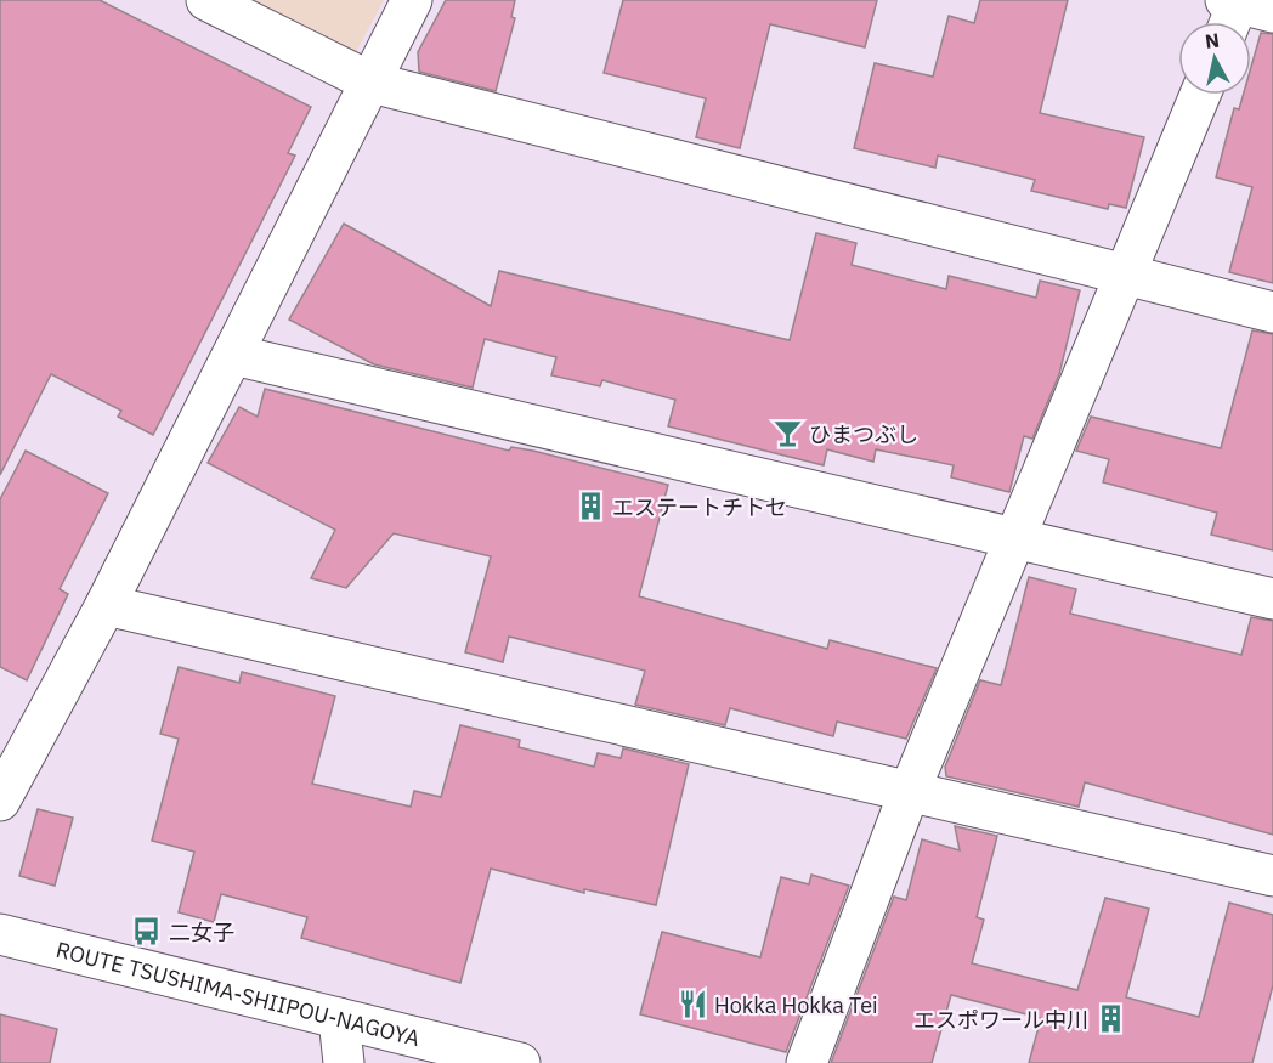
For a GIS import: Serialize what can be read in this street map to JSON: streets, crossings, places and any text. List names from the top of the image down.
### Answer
{
  "streets": {
    "street": ["ROUTE TSUSHIMA-SHIIPOU-NAGOYA"]
  },
  "places": {
    "bar": ["ひまつぶし"],
    "building": ["エステートチトセ", "エスポワール中川"],
    "bus stop": ["二女子"],
    "restaurant": ["Hokka Hokka Tei"]
  },
  "north": "top"
}
